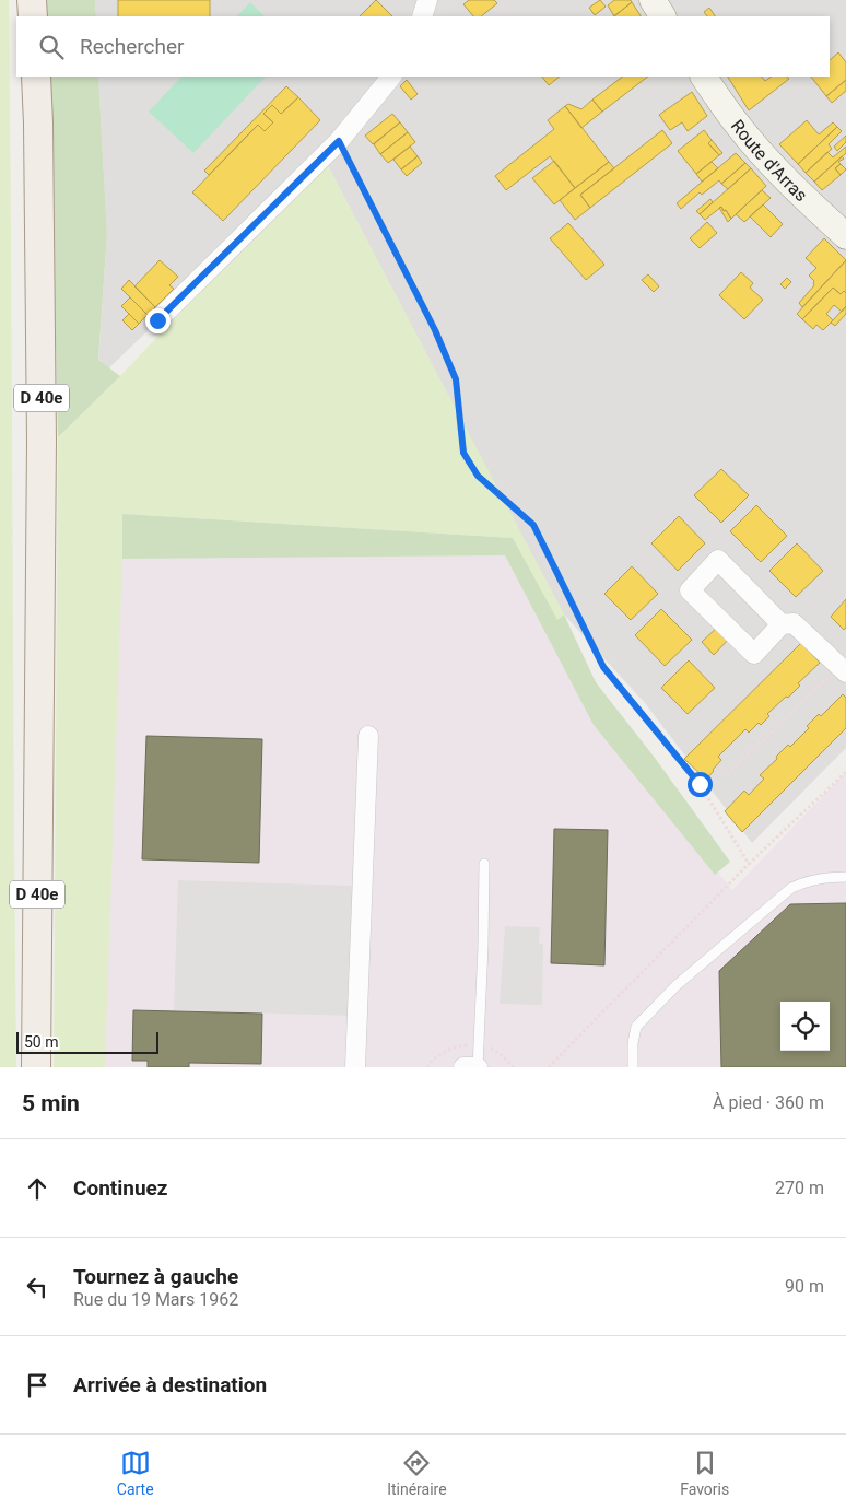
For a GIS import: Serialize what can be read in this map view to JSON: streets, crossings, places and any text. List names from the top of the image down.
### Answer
{
  "streets": {
    "main road": ["Route d'Arras", "D 40e"]
  },
  "scale_bar": "50 m",
  "page": {
    "search": "Rechercher",
    "scale": "50 m",
    "heading": ["5 min", "À pied · 360 m"],
    "list": [
      ["Continuez", "270 m"],
      ["Tournez à gauche", "Rue du 19 Mars 1962", "90 m"],
      "Arrivée à destination"
    ],
    "nav": ["Carte", "Itinéraire", "Favoris"]
  }
}
